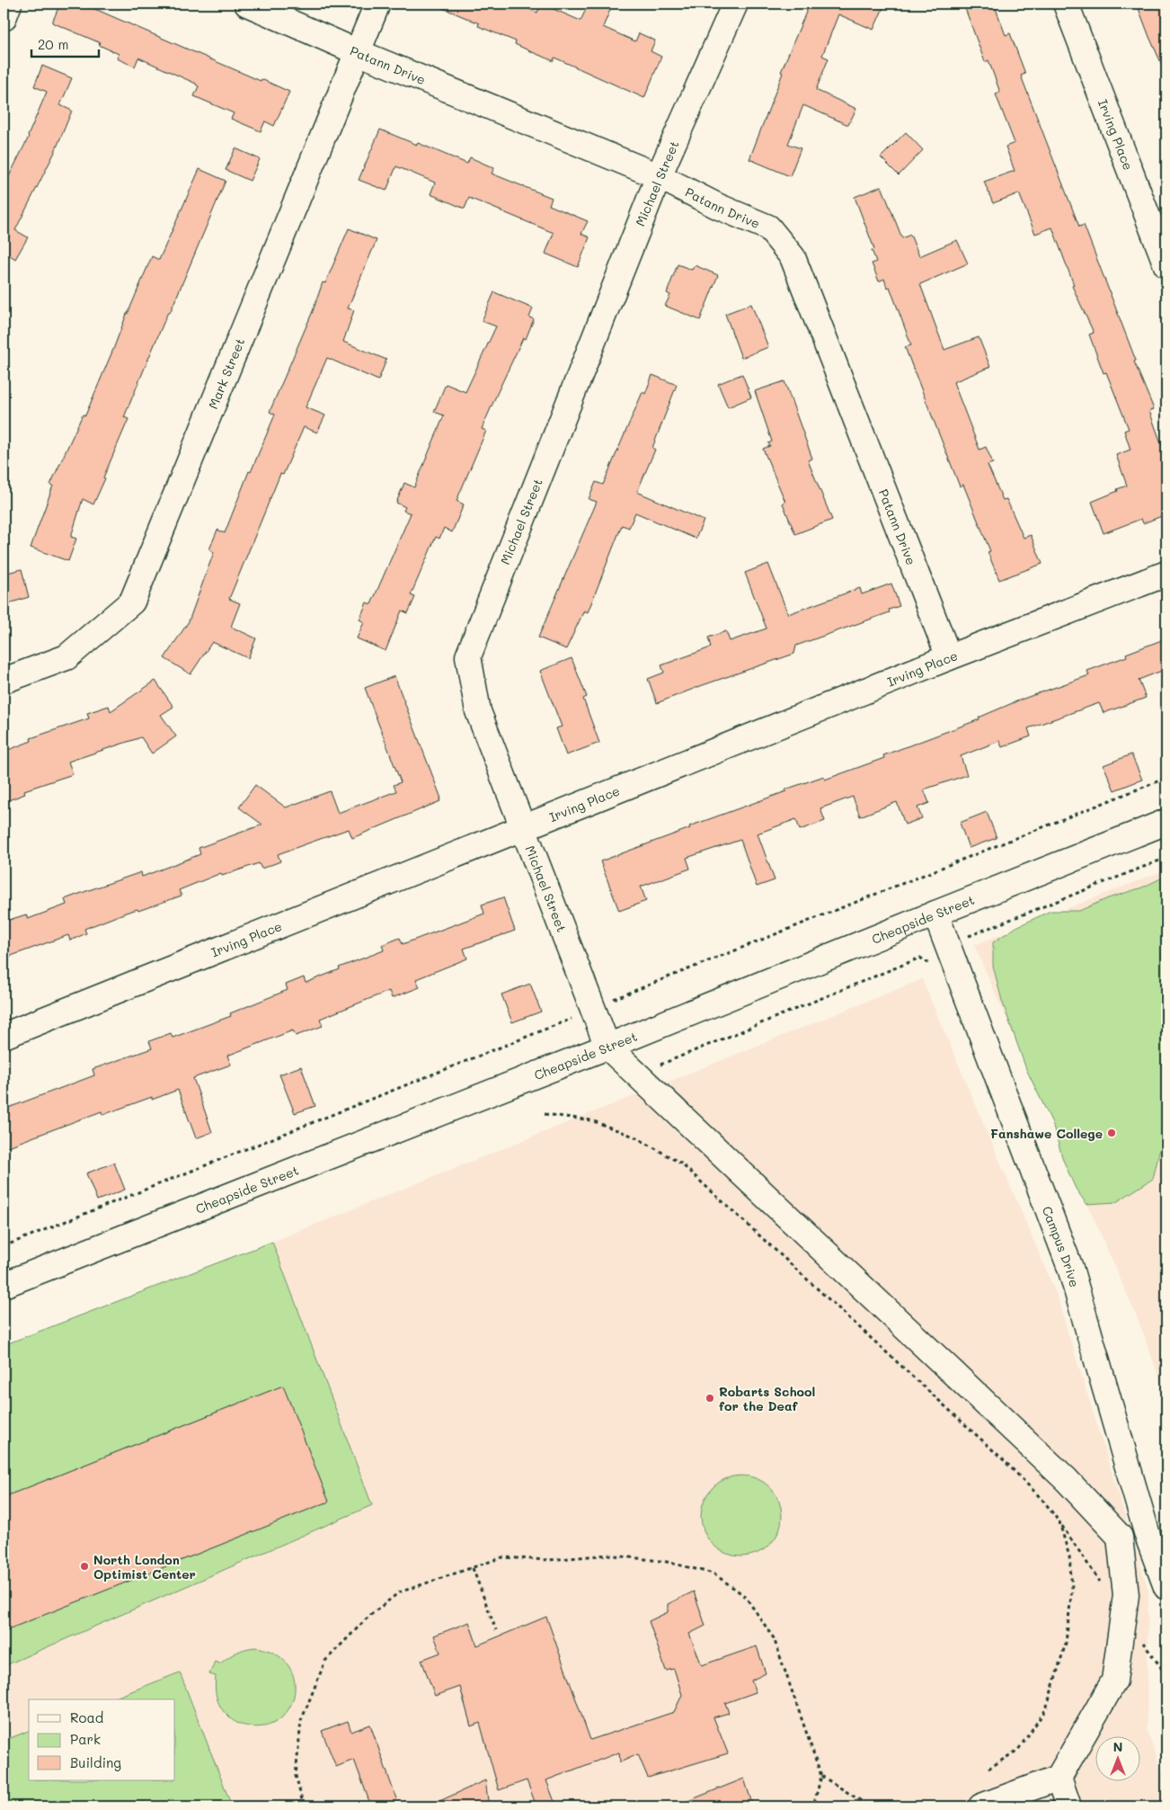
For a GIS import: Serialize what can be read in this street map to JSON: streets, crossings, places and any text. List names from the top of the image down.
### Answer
{
  "streets": {
    "street": [
      "Patann Drive",
      "Irving Place",
      "Michael Street",
      "Mark Street",
      "Cheapside Street",
      "Campus Drive"
    ]
  },
  "crossings": [
    ["Patann Drive", "Irving Place"],
    ["Patann Drive", "Michael Street"],
    ["Patann Drive", "Mark Street"],
    ["Irving Place", "Michael Street"],
    ["Michael Street", "Cheapside Street"],
    ["Cheapside Street", "Campus Drive"]
  ],
  "places": ["Fanshawe College", "Robarts School for the Deaf", "North London Optimist Center"],
  "legend": ["Road", "Park", "Building"],
  "scale_bar": "20 m",
  "north": "top"
}
